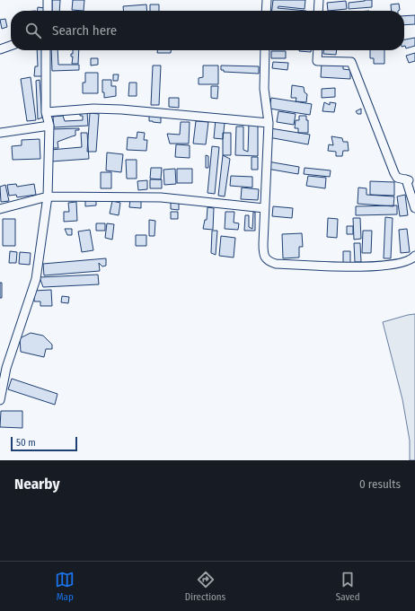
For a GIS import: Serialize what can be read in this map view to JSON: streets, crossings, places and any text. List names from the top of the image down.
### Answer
{
  "scale_bar": "50 m",
  "page": {
    "search": "Search here",
    "scale": "50 m",
    "heading": ["Nearby", "0 results"],
    "nav": ["Map", "Directions", "Saved"]
  }
}
